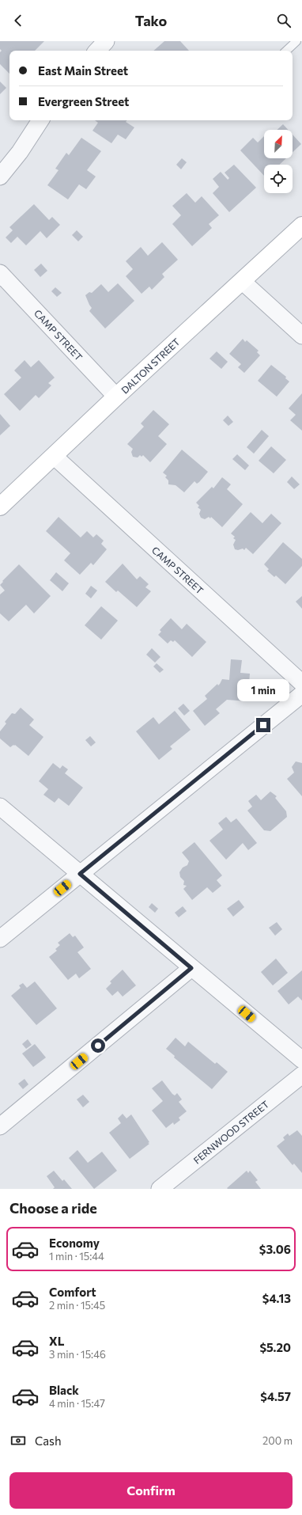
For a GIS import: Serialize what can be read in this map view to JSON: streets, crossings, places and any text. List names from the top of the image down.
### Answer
{
  "streets": {
    "main road": ["DALTON STREET"],
    "street": ["CAMP STREET", "FERNWOOD STREET"]
  },
  "crossings": [
    ["CAMP STREET", "DALTON STREET"]
  ],
  "north": "top right",
  "page": {
    "header": "Tako",
    "banner": ["East Main Street", "Evergreen Street"],
    "bubble": "1 min",
    "heading": "Choose a ride",
    "list": [
      {
        "name": "Economy",
        "note": "1 min · 15:44",
        "value": "$3.06"
      },
      {
        "name": "Comfort",
        "note": "2 min · 15:45",
        "value": "$4.13"
      },
      {
        "name": "XL",
        "note": "3 min · 15:46",
        "value": "$5.20"
      },
      {
        "name": "Black",
        "note": "4 min · 15:47",
        "value": "$4.57"
      }
    ],
    "pay": ["Cash", "200 m"],
    "buttons": "Confirm"
  }
}
